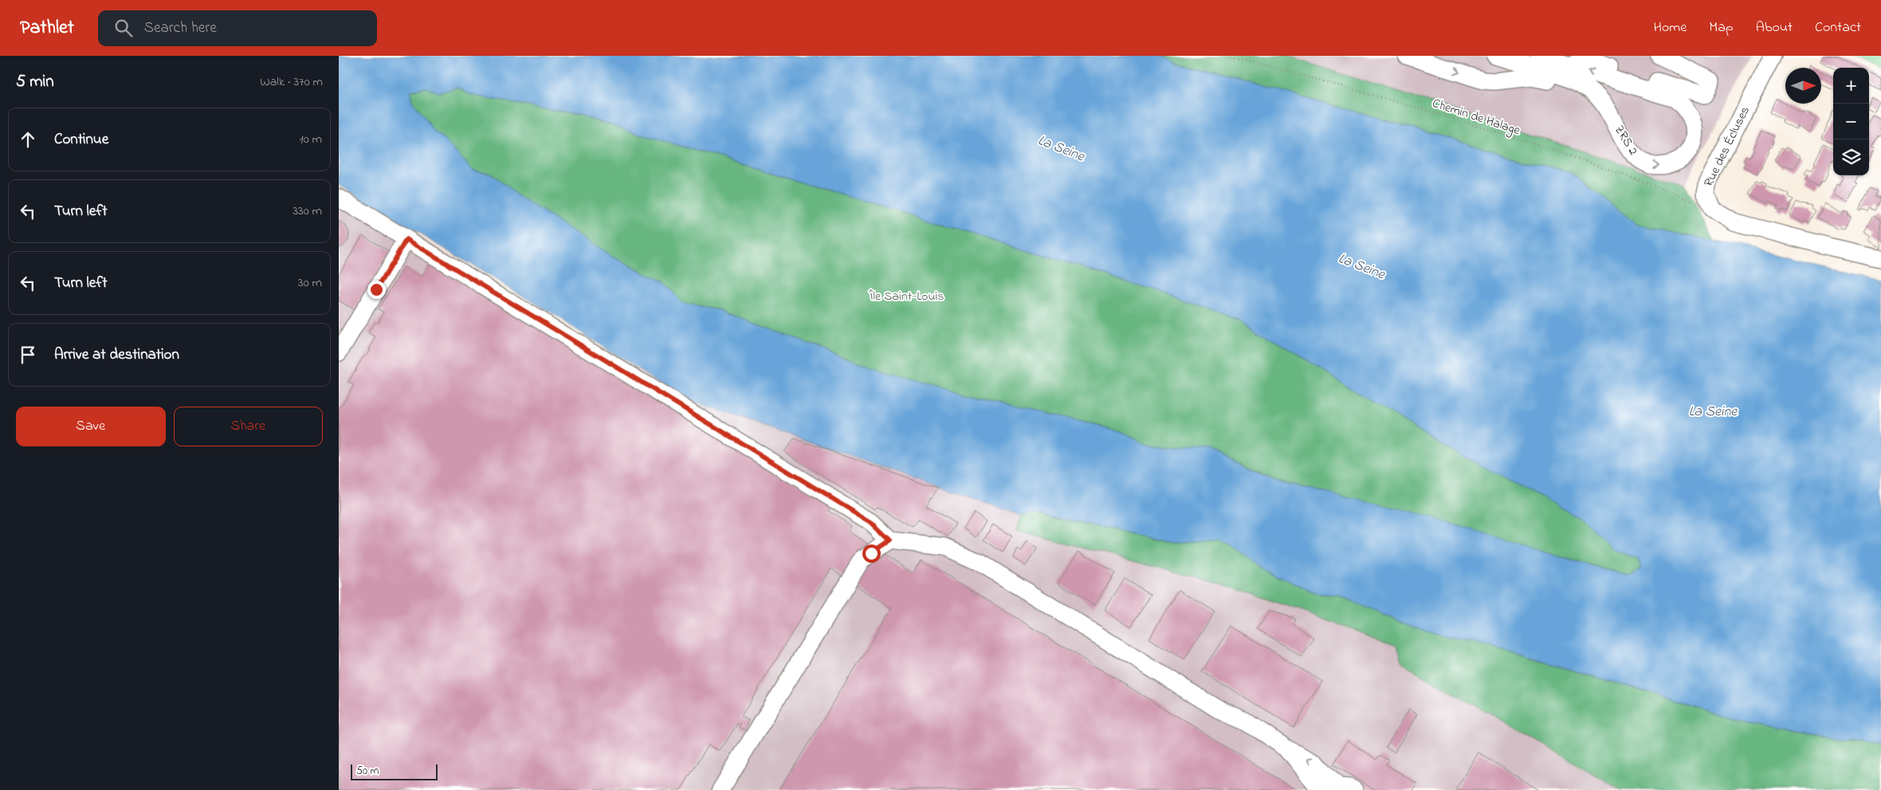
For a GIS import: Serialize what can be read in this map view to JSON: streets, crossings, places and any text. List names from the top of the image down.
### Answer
{
  "streets": {
    "street": ["ZRS 2", "Rue des Écluses"],
    "path": ["Chemin de Halage"]
  },
  "crossings": [
    ["Chemin de Halage", "Rue des Écluses"]
  ],
  "water": ["La Seine"],
  "parks": ["Île Saint-Louis"],
  "scale_bar": "50 m",
  "north": "right",
  "page": {
    "header": "Pathlet",
    "search": "Search here",
    "nav": [
      "Home",
      "Map",
      "About",
      "Contact"
    ],
    "heading": ["5 min", "Walk · 370 m"],
    "map_buttons": ["+", "−"],
    "list": [
      ["Continue", "10 m"],
      ["Turn left", "330 m"],
      ["Turn left", "30 m"],
      "Arrive at destination"
    ],
    "buttons": ["Save", "Share"],
    "scale": "50 m"
  }
}
